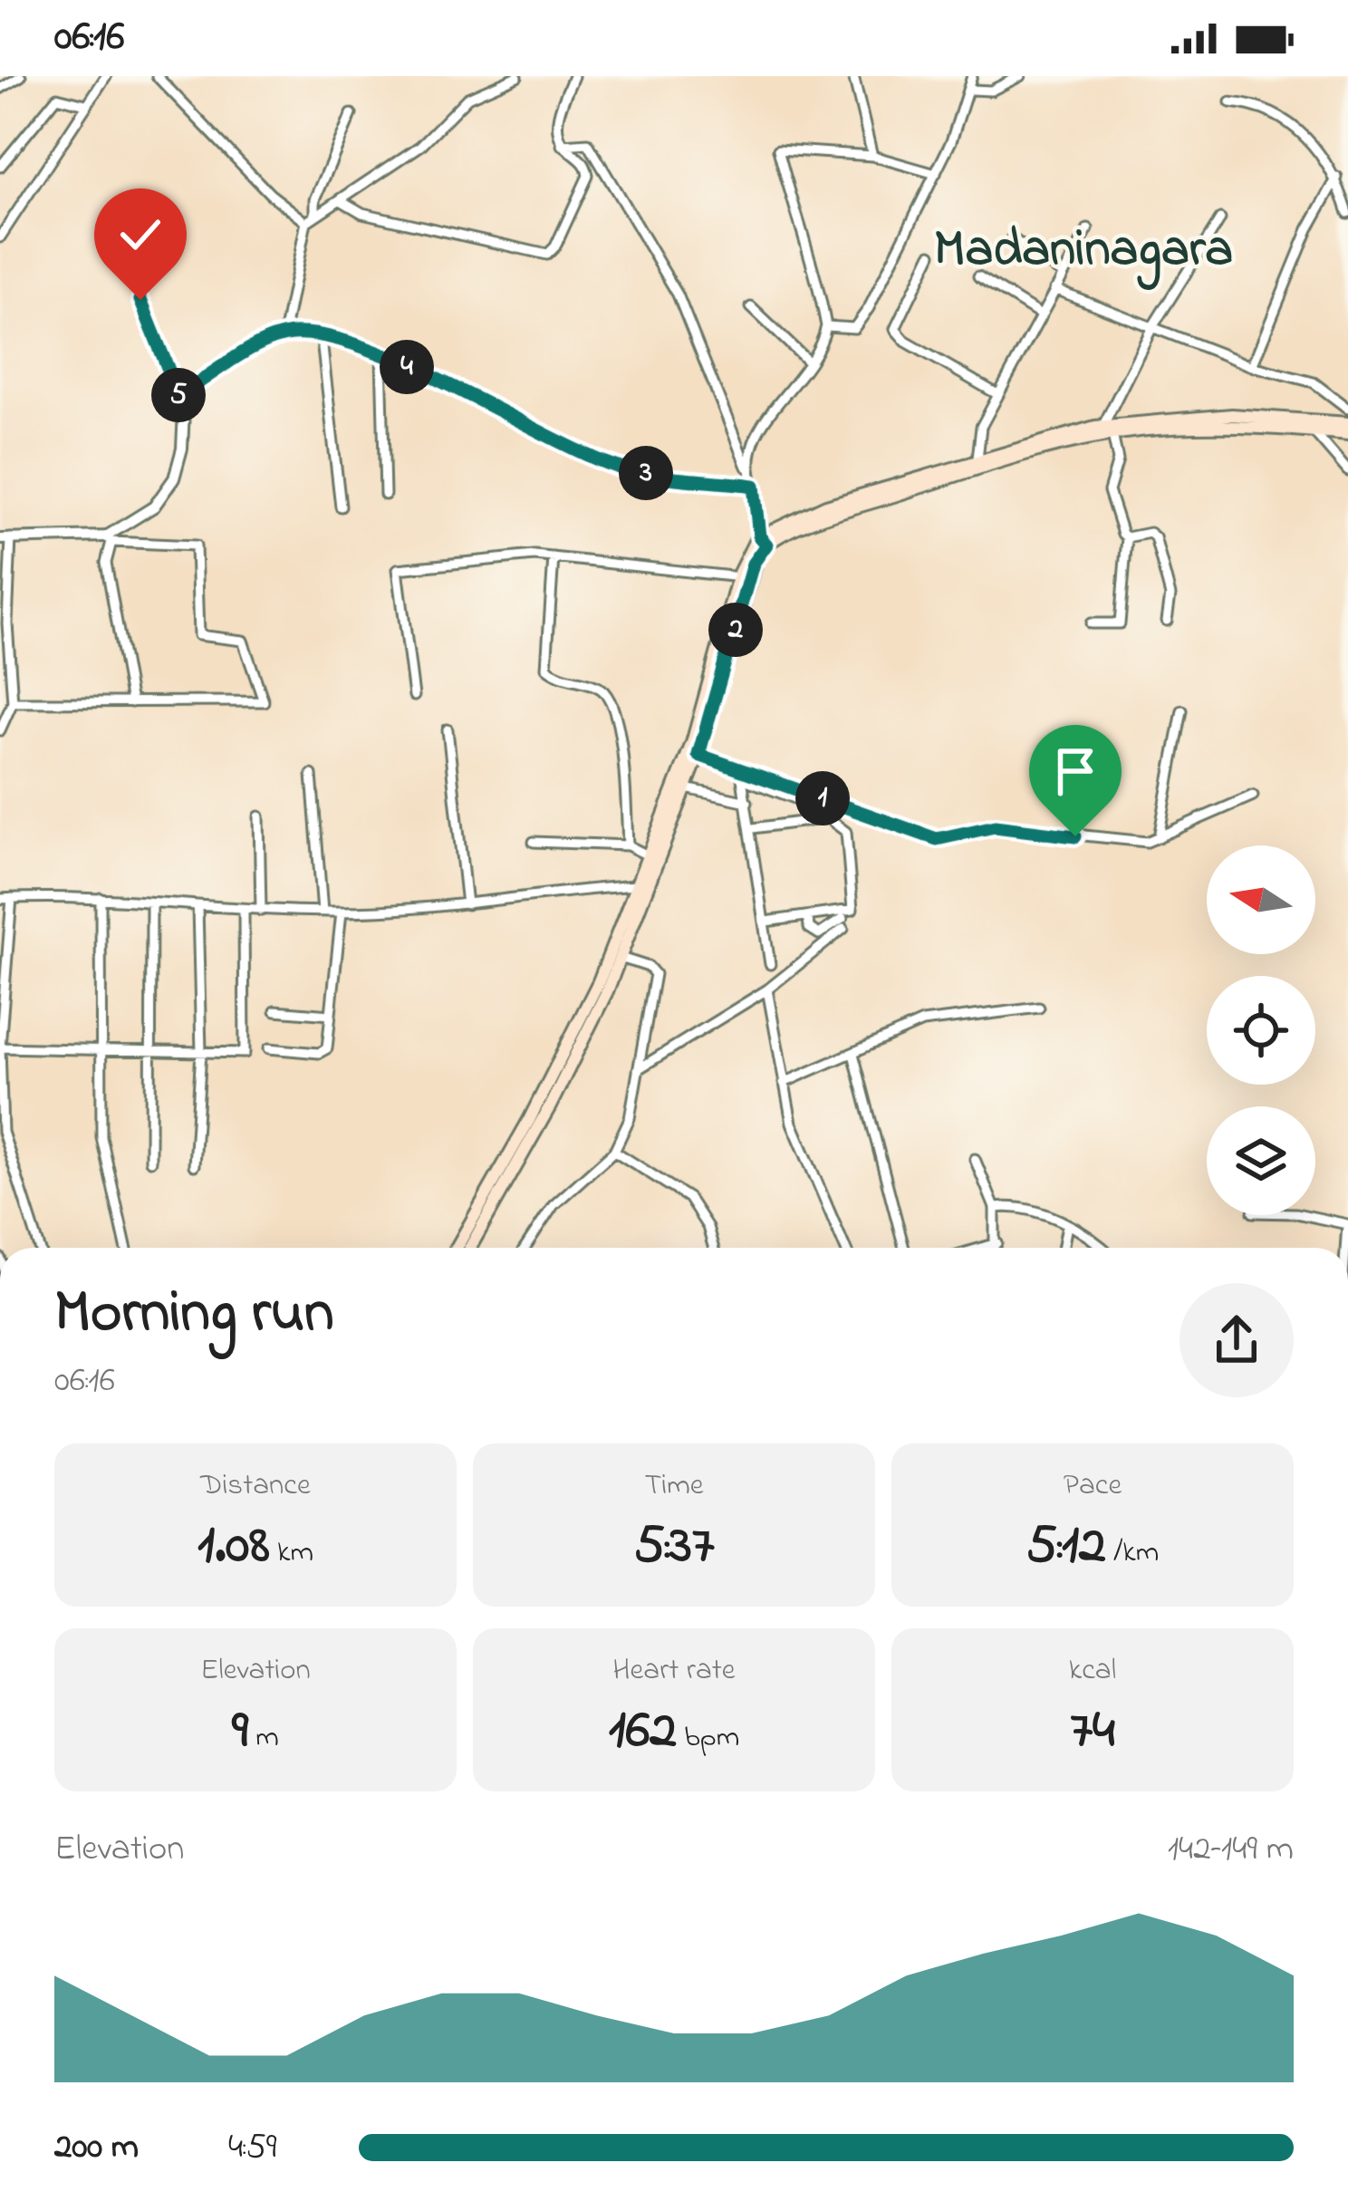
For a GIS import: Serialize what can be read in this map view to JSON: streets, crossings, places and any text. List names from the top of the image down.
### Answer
{
  "districts": ["Madaninagara"],
  "north": "left",
  "page": {
    "status": "06:16",
    "pins": [
      "4",
      "5",
      "3",
      "2",
      "1"
    ],
    "heading": ["Morning run", "06:16"],
    "stats": [
      ["Distance", "1.08 km"],
      ["Time", "5:37"],
      ["Pace", "5:12 /km"],
      ["Elevation", "9 m"],
      ["Heart rate", "162 bpm"],
      ["kcal", "74"]
    ],
    "chart": ["Elevation", "142–149 m"],
    "list": [
      {
        "name": "200 m",
        "note": "4:59"
      }
    ]
  }
}
